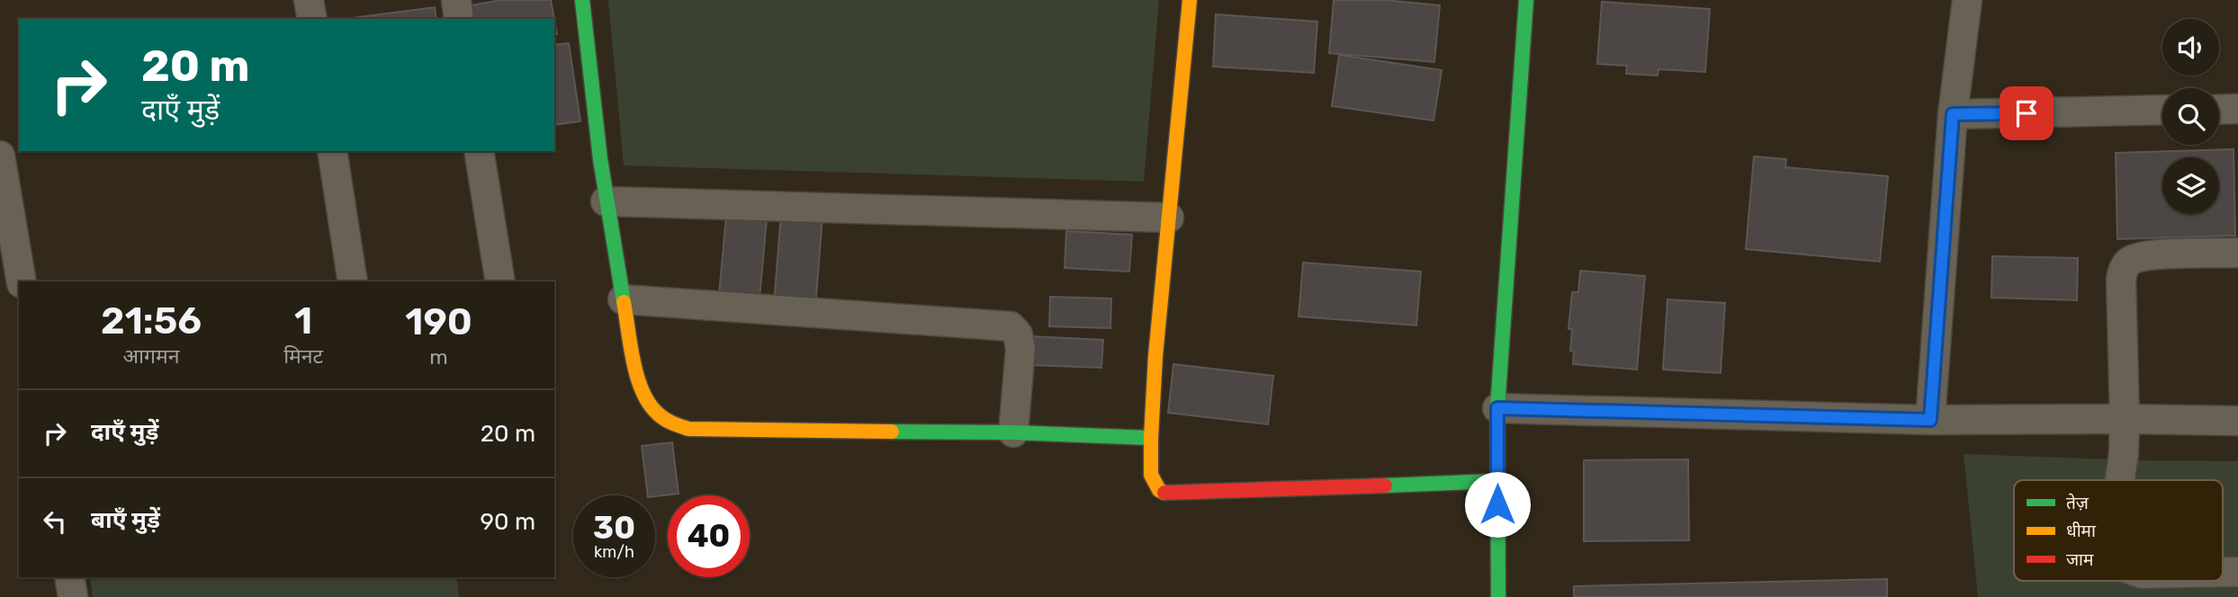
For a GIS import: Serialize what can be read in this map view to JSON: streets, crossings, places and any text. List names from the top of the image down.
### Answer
{
  "legend": ["तेज़", "धीमा", "जाम"],
  "page": {
    "turn": ["20 m", "दाएँ मुड़ें"],
    "eta": [
      "21:56",
      "आगमन",
      "1",
      "मिनट",
      "190",
      "m"
    ],
    "list": [
      {
        "name": "दाएँ मुड़ें",
        "value": "20 m"
      },
      {
        "name": "बाएँ मुड़ें",
        "value": "90 m"
      }
    ],
    "speed": "30 km/h",
    "limit": "40"
  }
}
